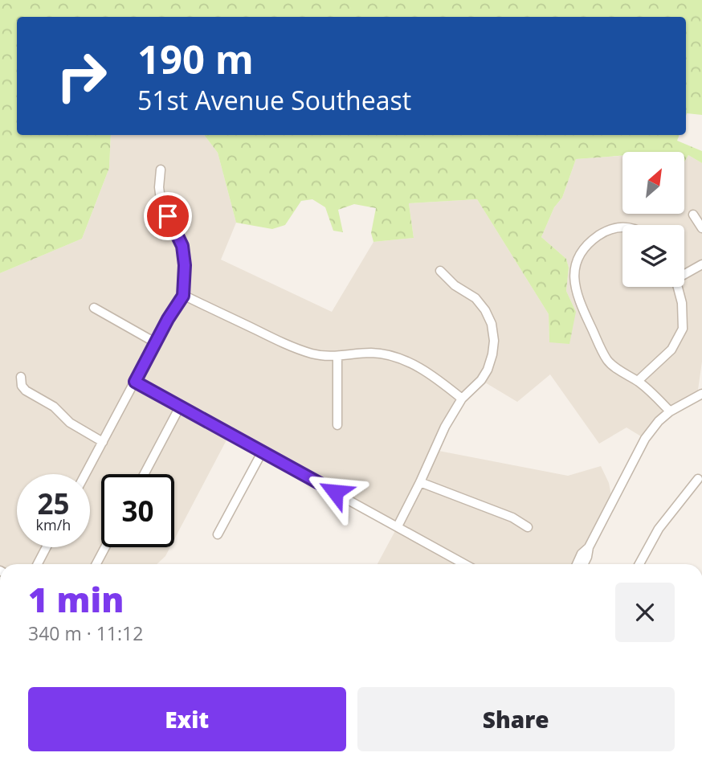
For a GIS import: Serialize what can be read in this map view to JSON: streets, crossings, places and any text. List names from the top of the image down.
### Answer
{
  "north": "top right",
  "page": {
    "turn": ["190 m", "51st Avenue Southeast"],
    "speed": "25 km/h",
    "limit": "30",
    "heading": ["1 min", "340 m · 11:12"],
    "buttons": ["Exit", "Share"]
  }
}
